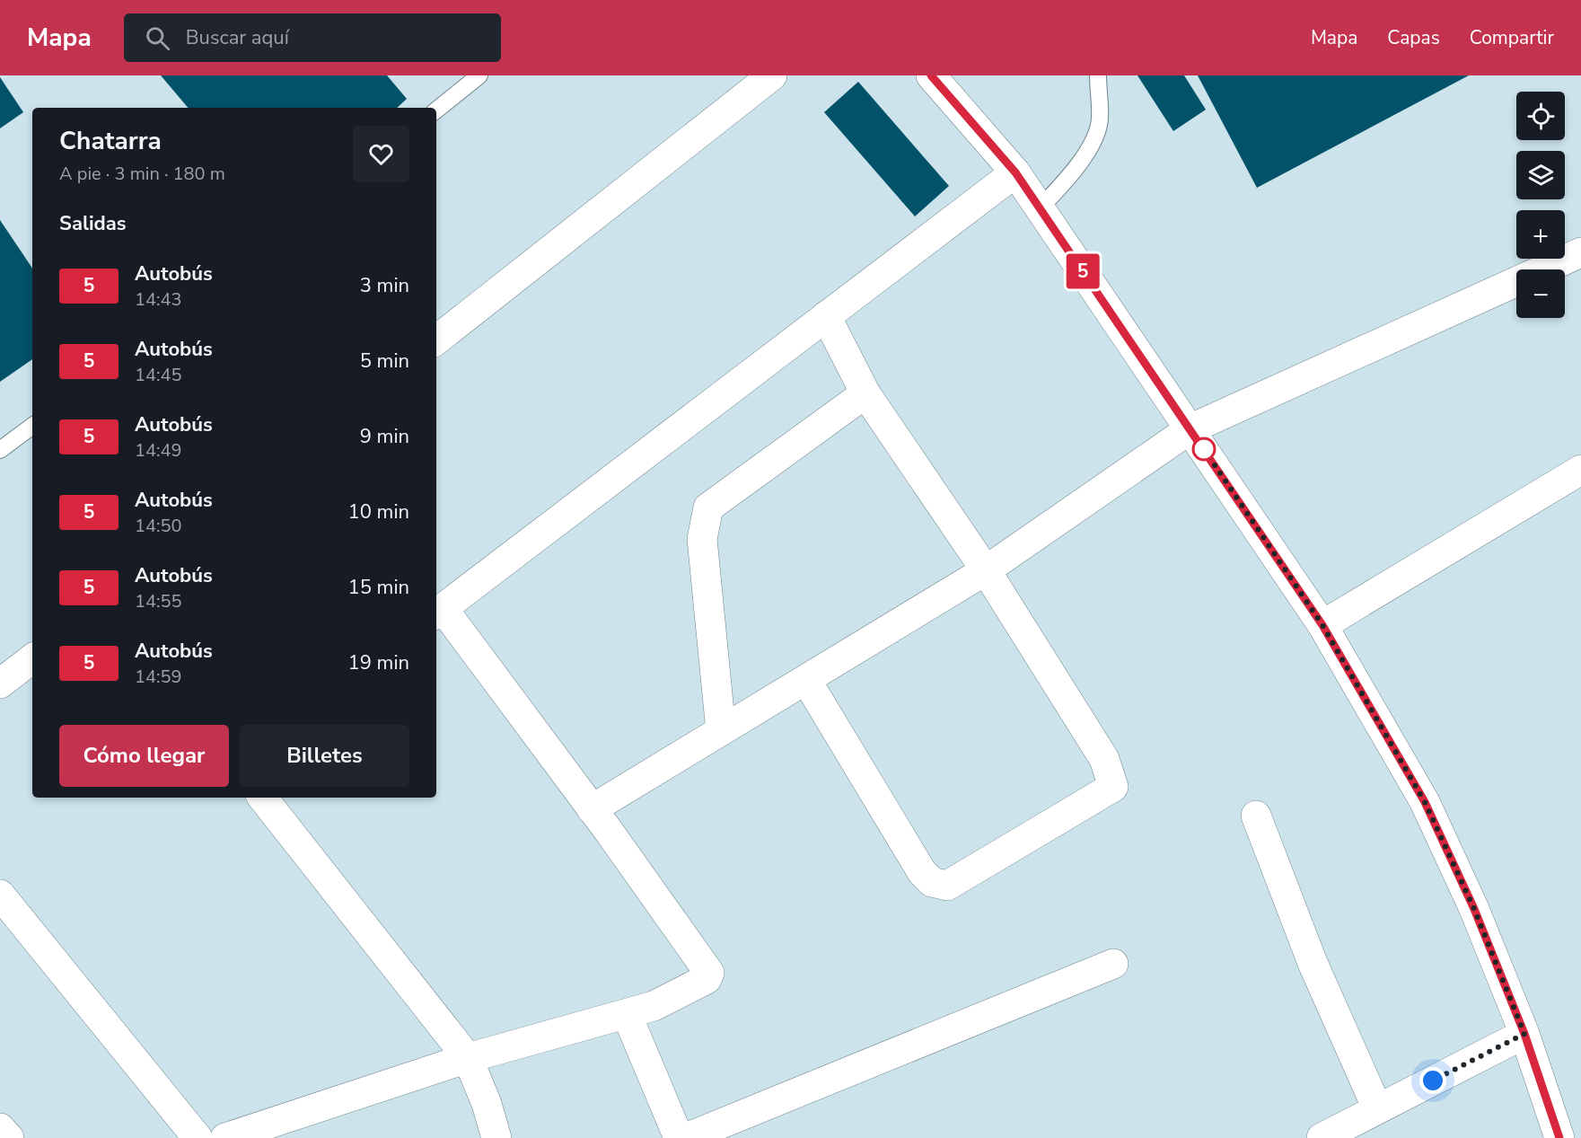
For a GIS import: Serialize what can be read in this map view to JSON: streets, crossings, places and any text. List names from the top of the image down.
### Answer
{
  "lines": ["bus line 5"],
  "page": {
    "header": "Mapa",
    "search": "Buscar aquí",
    "nav": ["Mapa", "Capas", "Compartir"],
    "on_map": "5",
    "map_buttons": ["+", "−"],
    "heading": [
      ["Chatarra", "A pie · 3 min · 180 m"],
      "Salidas"
    ],
    "list": [
      {
        "mark": "5",
        "name": "Autobús",
        "note": "14:43",
        "value": "3 min"
      },
      {
        "mark": "5",
        "name": "Autobús",
        "note": "14:45",
        "value": "5 min"
      },
      {
        "mark": "5",
        "name": "Autobús",
        "note": "14:49",
        "value": "9 min"
      },
      {
        "mark": "5",
        "name": "Autobús",
        "note": "14:50",
        "value": "10 min"
      },
      {
        "mark": "5",
        "name": "Autobús",
        "note": "14:55",
        "value": "15 min"
      },
      {
        "mark": "5",
        "name": "Autobús",
        "note": "14:59",
        "value": "19 min"
      }
    ],
    "buttons": ["Cómo llegar", "Billetes"]
  }
}
